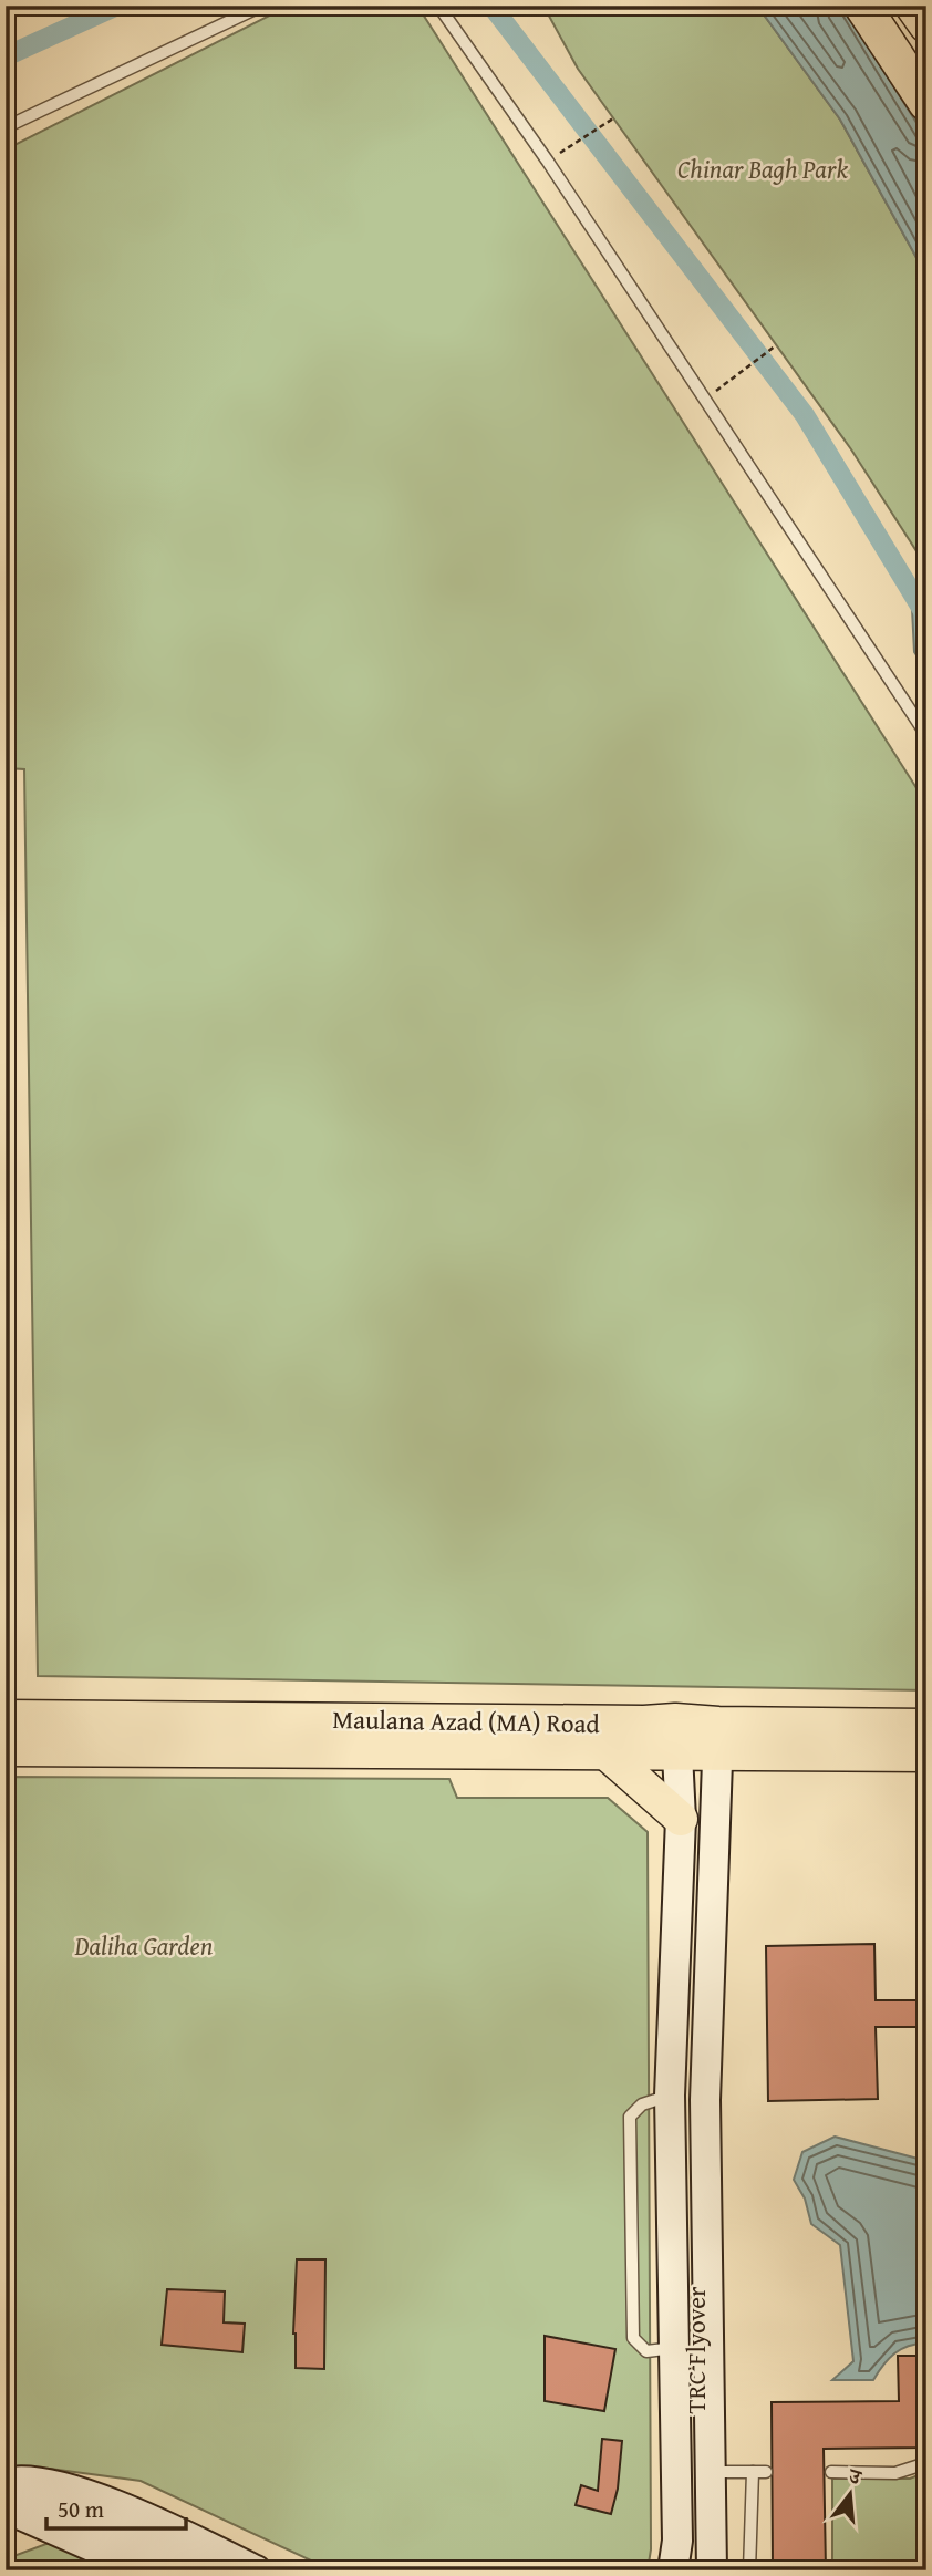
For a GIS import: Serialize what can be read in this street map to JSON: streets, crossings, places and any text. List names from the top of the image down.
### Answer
{
  "streets": {
    "main road": ["Maulana Azad (MA) Road", "TRC Flyover"]
  },
  "parks": ["Chinar Bagh Park", "Daliha Garden"],
  "scale_bar": "50 m",
  "north": "top"
}
